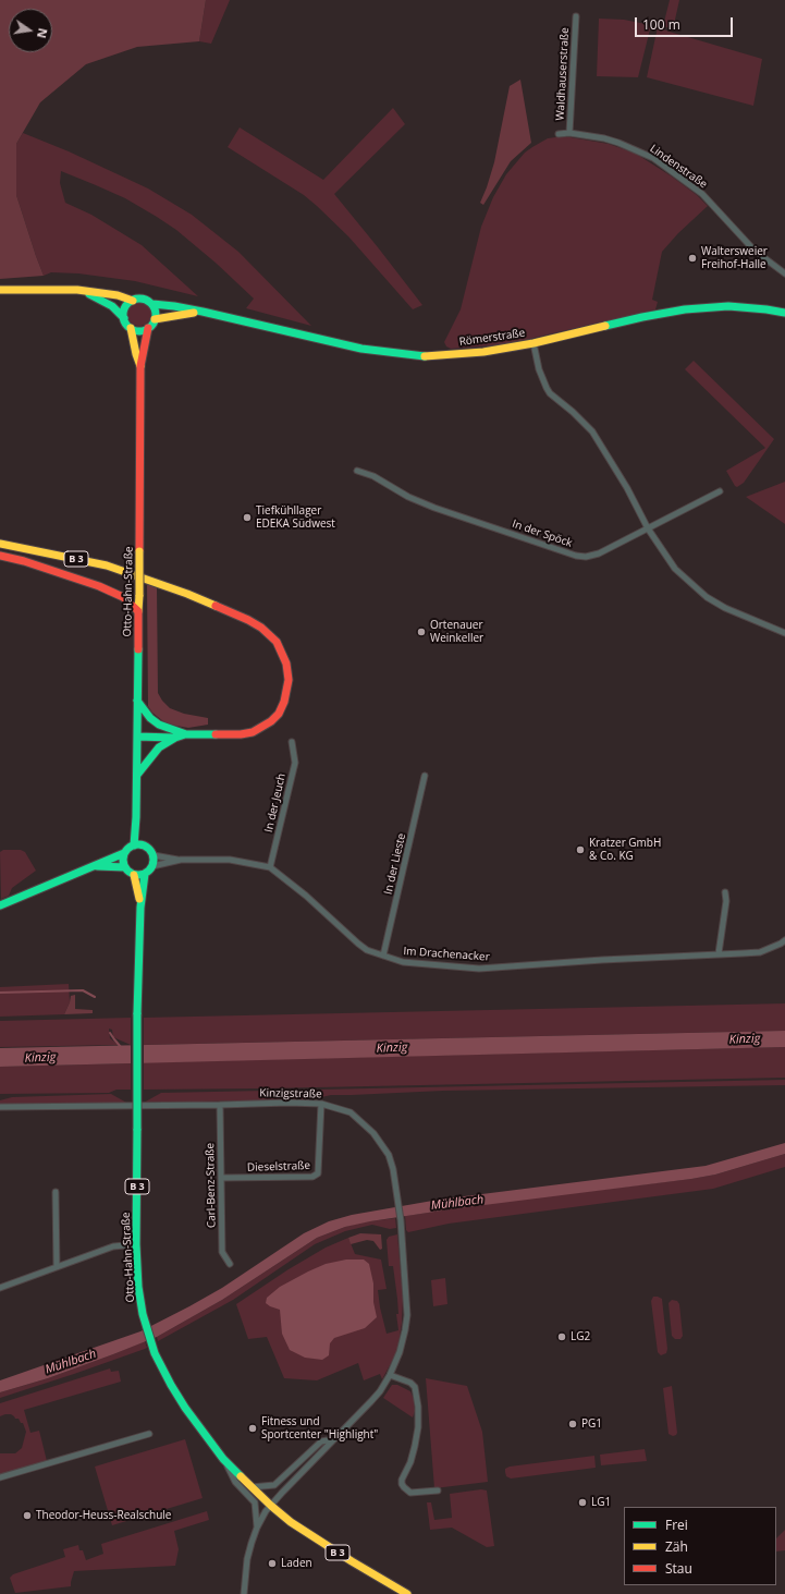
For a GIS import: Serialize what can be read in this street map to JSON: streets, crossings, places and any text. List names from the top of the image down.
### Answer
{
  "streets": {
    "main road": ["Römerstraße", "B 3", "Otto-Hahn-Straße"],
    "street": [
      "Waldhauserstraße",
      "Lindenstraße",
      "In der Spöck",
      "In der Jeuch",
      "In der Lieste",
      "Im Drachenacker",
      "Kinzigstraße",
      "Dieselstraße",
      "Carl-Benz-Straße"
    ]
  },
  "crossings": [
    ["Waldhauserstraße", "Lindenstraße"],
    ["Römerstraße", "Otto-Hahn-Straße"],
    ["B 3", "Otto-Hahn-Straße"],
    ["Otto-Hahn-Straße", "Im Drachenacker"],
    ["Otto-Hahn-Straße", "Kinzigstraße"],
    ["In der Jeuch", "Im Drachenacker"],
    ["In der Lieste", "Im Drachenacker"],
    ["Kinzigstraße", "Dieselstraße"],
    ["Kinzigstraße", "Carl-Benz-Straße"],
    ["Dieselstraße", "Carl-Benz-Straße"]
  ],
  "water": ["Kinzig", "Mühlbach"],
  "places": [
    "Waltersweier Freihof-Halle",
    "Tiefkühllager EDEKA Südwest",
    "Ortenauer Weinkeller",
    "Kratzer GmbH & Co. KG",
    "LG2",
    "PG1",
    "Fitness und Sportcenter \"Highlight\"",
    "LG1",
    "Theodor-Heuss-Realschule",
    "Laden"
  ],
  "legend": ["Frei", "Zäh", "Stau"],
  "scale_bar": "100 m",
  "north": "right"
}
